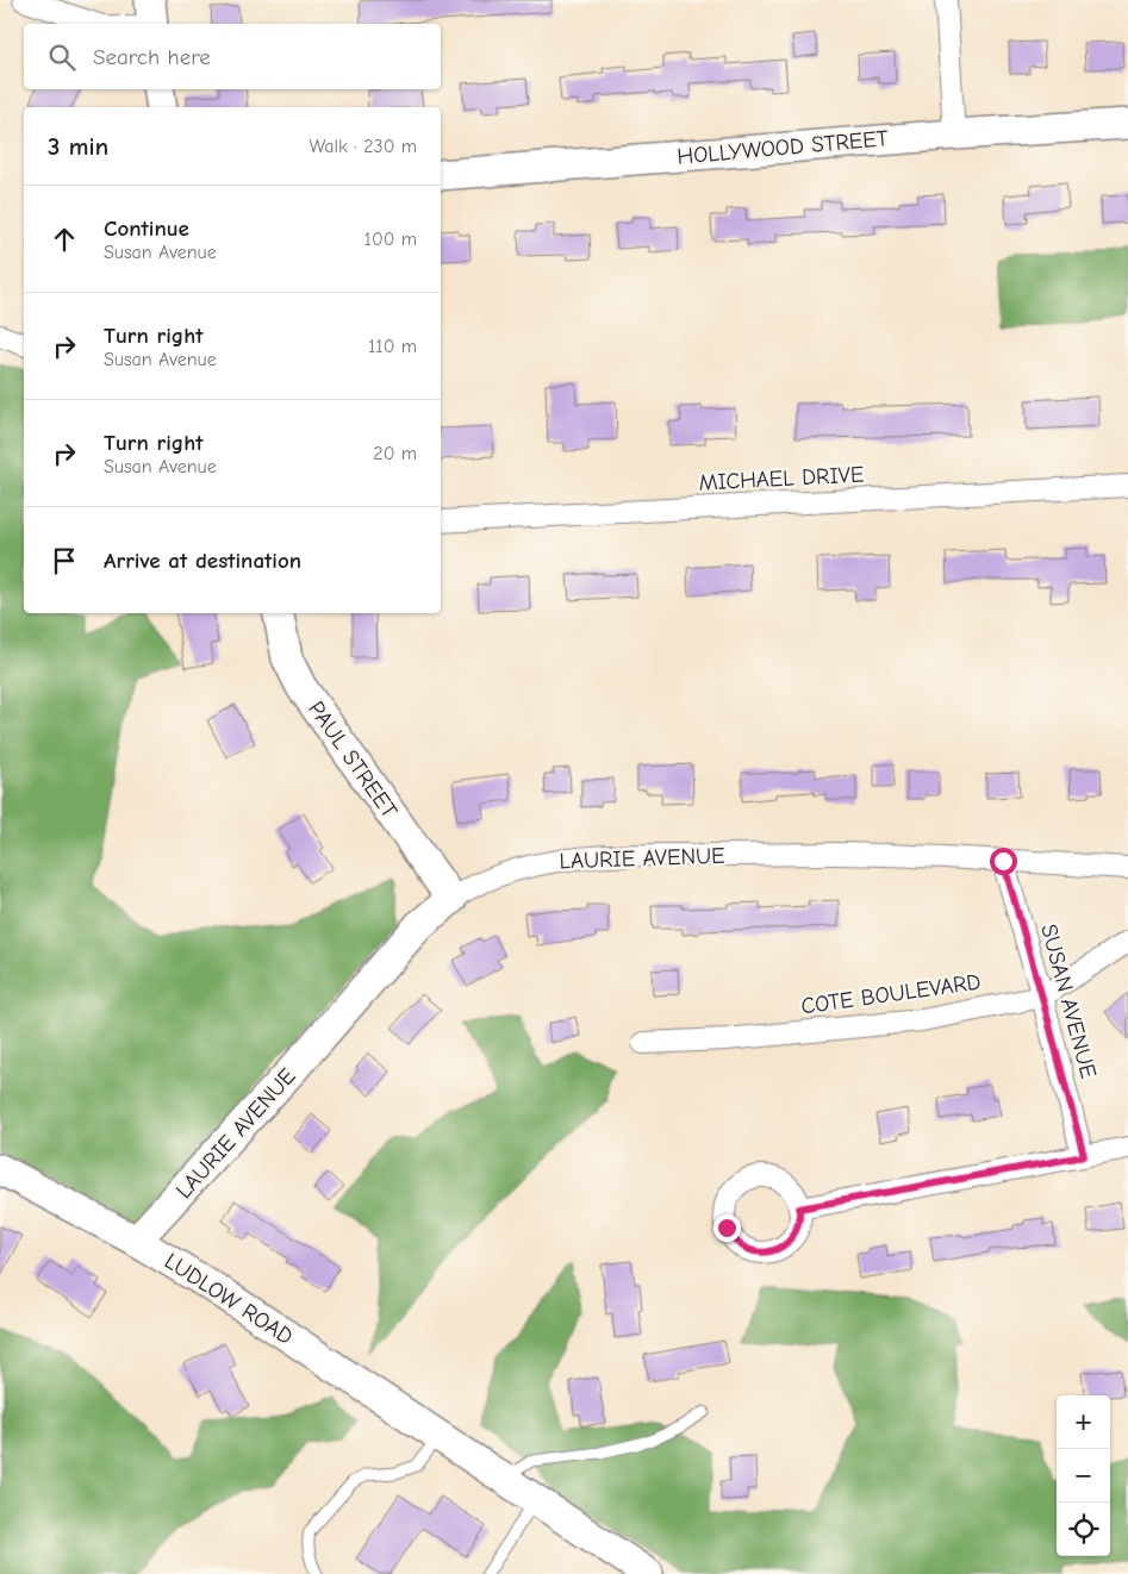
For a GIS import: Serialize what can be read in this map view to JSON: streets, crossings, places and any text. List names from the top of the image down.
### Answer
{
  "streets": {
    "street": [
      "HOLLYWOOD STREET",
      "MICHAEL DRIVE",
      "PAUL STREET",
      "LAURIE AVENUE",
      "COTE BOULEVARD",
      "SUSAN AVENUE",
      "LUDLOW ROAD"
    ]
  },
  "crossings": [
    ["PAUL STREET", "LAURIE AVENUE"],
    ["LAURIE AVENUE", "SUSAN AVENUE"],
    ["LAURIE AVENUE", "LUDLOW ROAD"],
    ["COTE BOULEVARD", "SUSAN AVENUE"]
  ],
  "page": {
    "search": "Search here",
    "heading": ["3 min", "Walk · 230 m"],
    "list": [
      ["Continue", "Susan Avenue", "100 m"],
      ["Turn right", "Susan Avenue", "110 m"],
      ["Turn right", "Susan Avenue", "20 m"],
      "Arrive at destination"
    ],
    "map_buttons": ["+", "−"]
  }
}
